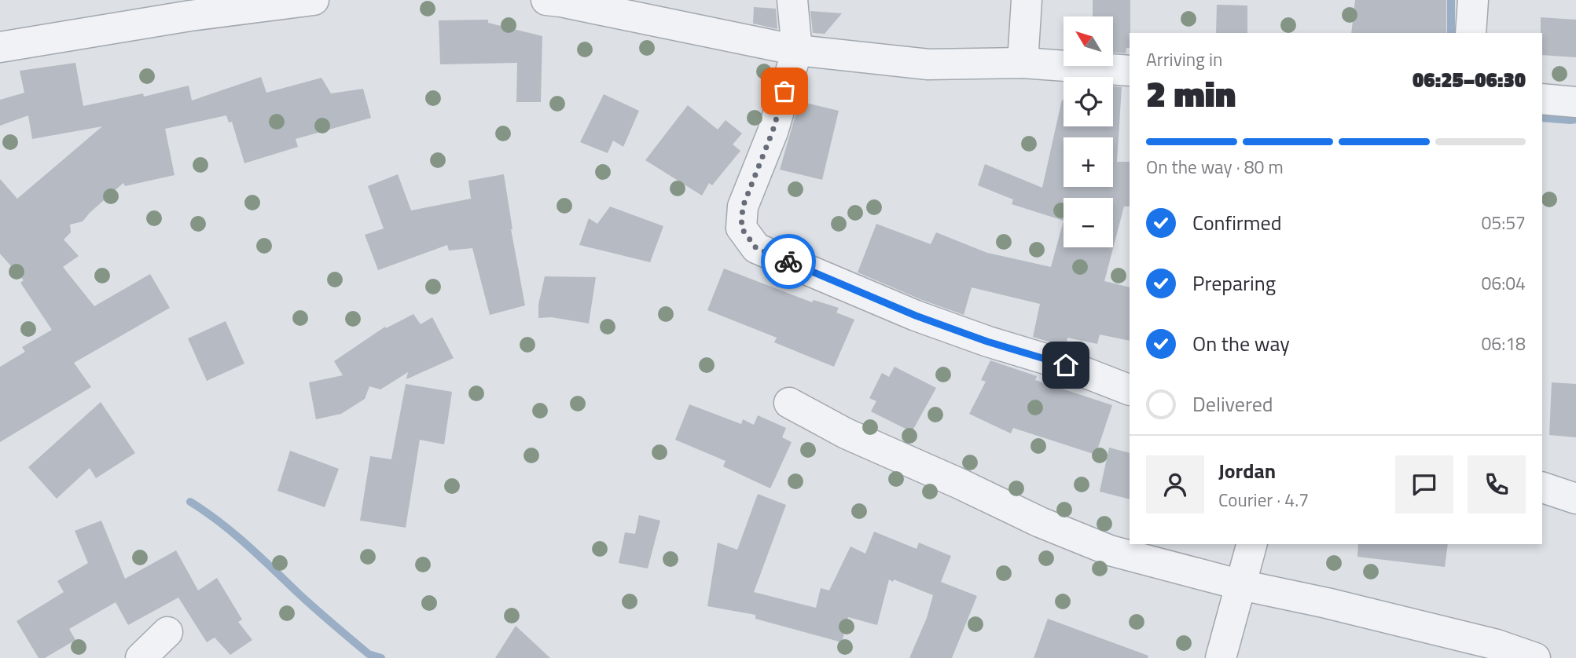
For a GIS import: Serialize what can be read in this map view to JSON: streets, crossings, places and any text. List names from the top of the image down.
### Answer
{
  "north": "top left",
  "page": {
    "map_buttons": ["+", "−"],
    "heading": ["2 min", "Arriving in", "06:25–06:30"],
    "panel": ["Jordan", "Courier · 4.7"],
    "bar": "On the way · 80 m",
    "list": [
      ["Confirmed", "05:57"],
      ["Preparing", "06:04"],
      ["On the way", "06:18"],
      "Delivered"
    ]
  }
}
